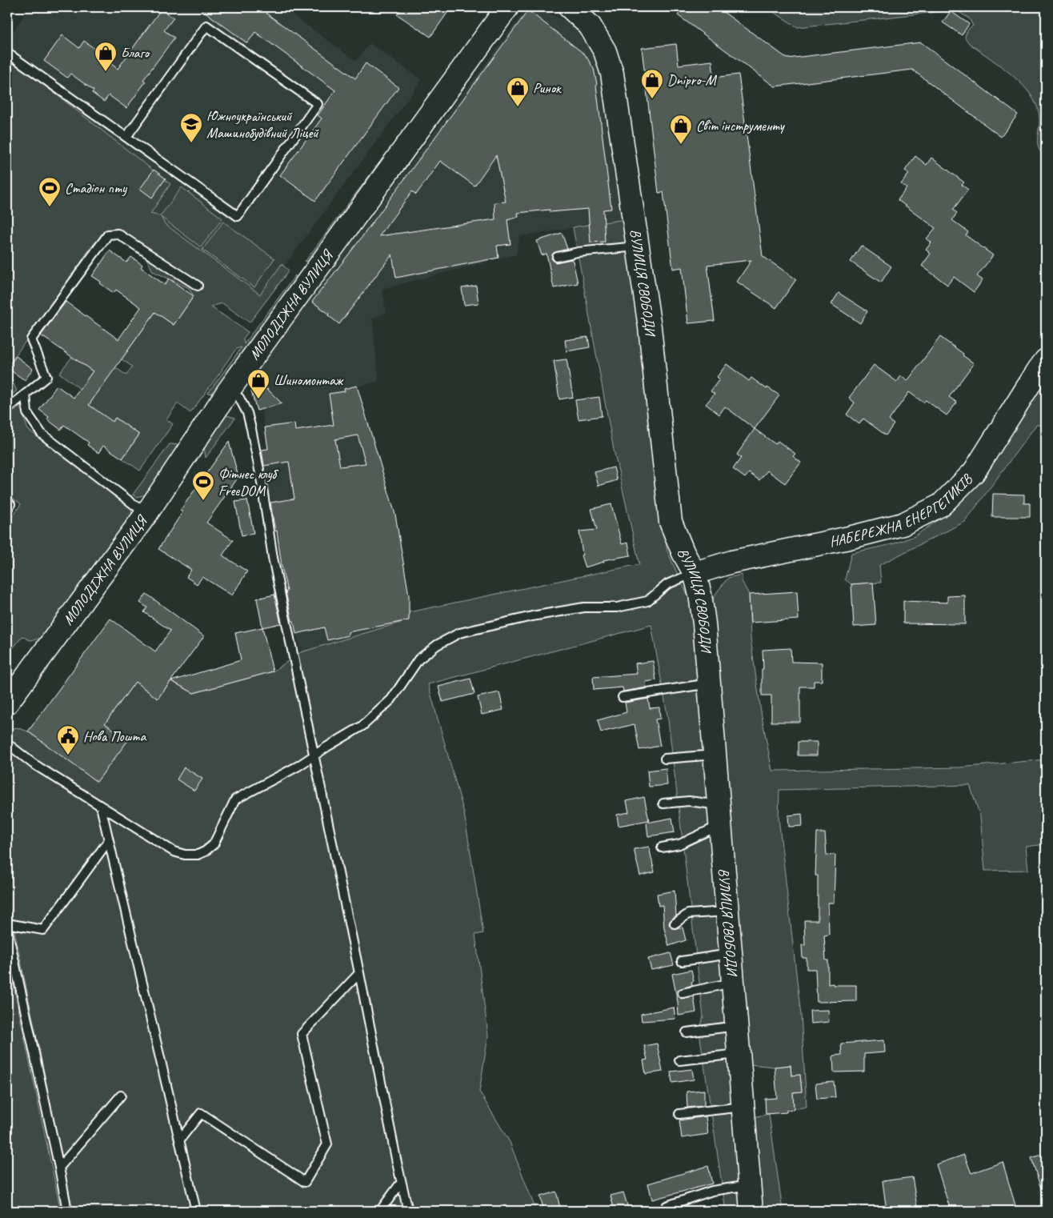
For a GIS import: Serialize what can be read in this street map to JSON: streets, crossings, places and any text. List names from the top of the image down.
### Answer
{
  "streets": {
    "street": ["ВУЛИЦЯ СВОБОДИ", "МОЛОДІЖНА ВУЛИЦЯ", "НАБЕРЕЖНА ЕНЕРГЕТИКІВ"]
  },
  "crossings": [
    ["ВУЛИЦЯ СВОБОДИ", "НАБЕРЕЖНА ЕНЕРГЕТИКІВ"]
  ],
  "places": {
    "shop": [
      "Благо",
      "Dnipro-M",
      "Ринок",
      "Світ інструменту",
      "Шиномонтаж"
    ],
    "school or university": ["Южноукраїнський Машинобудівний Ліцей"],
    "sports": ["Стадіон пту", "Фітнес клуб FreeDOM"],
    "public building": ["Нова Пошта"]
  }
}
